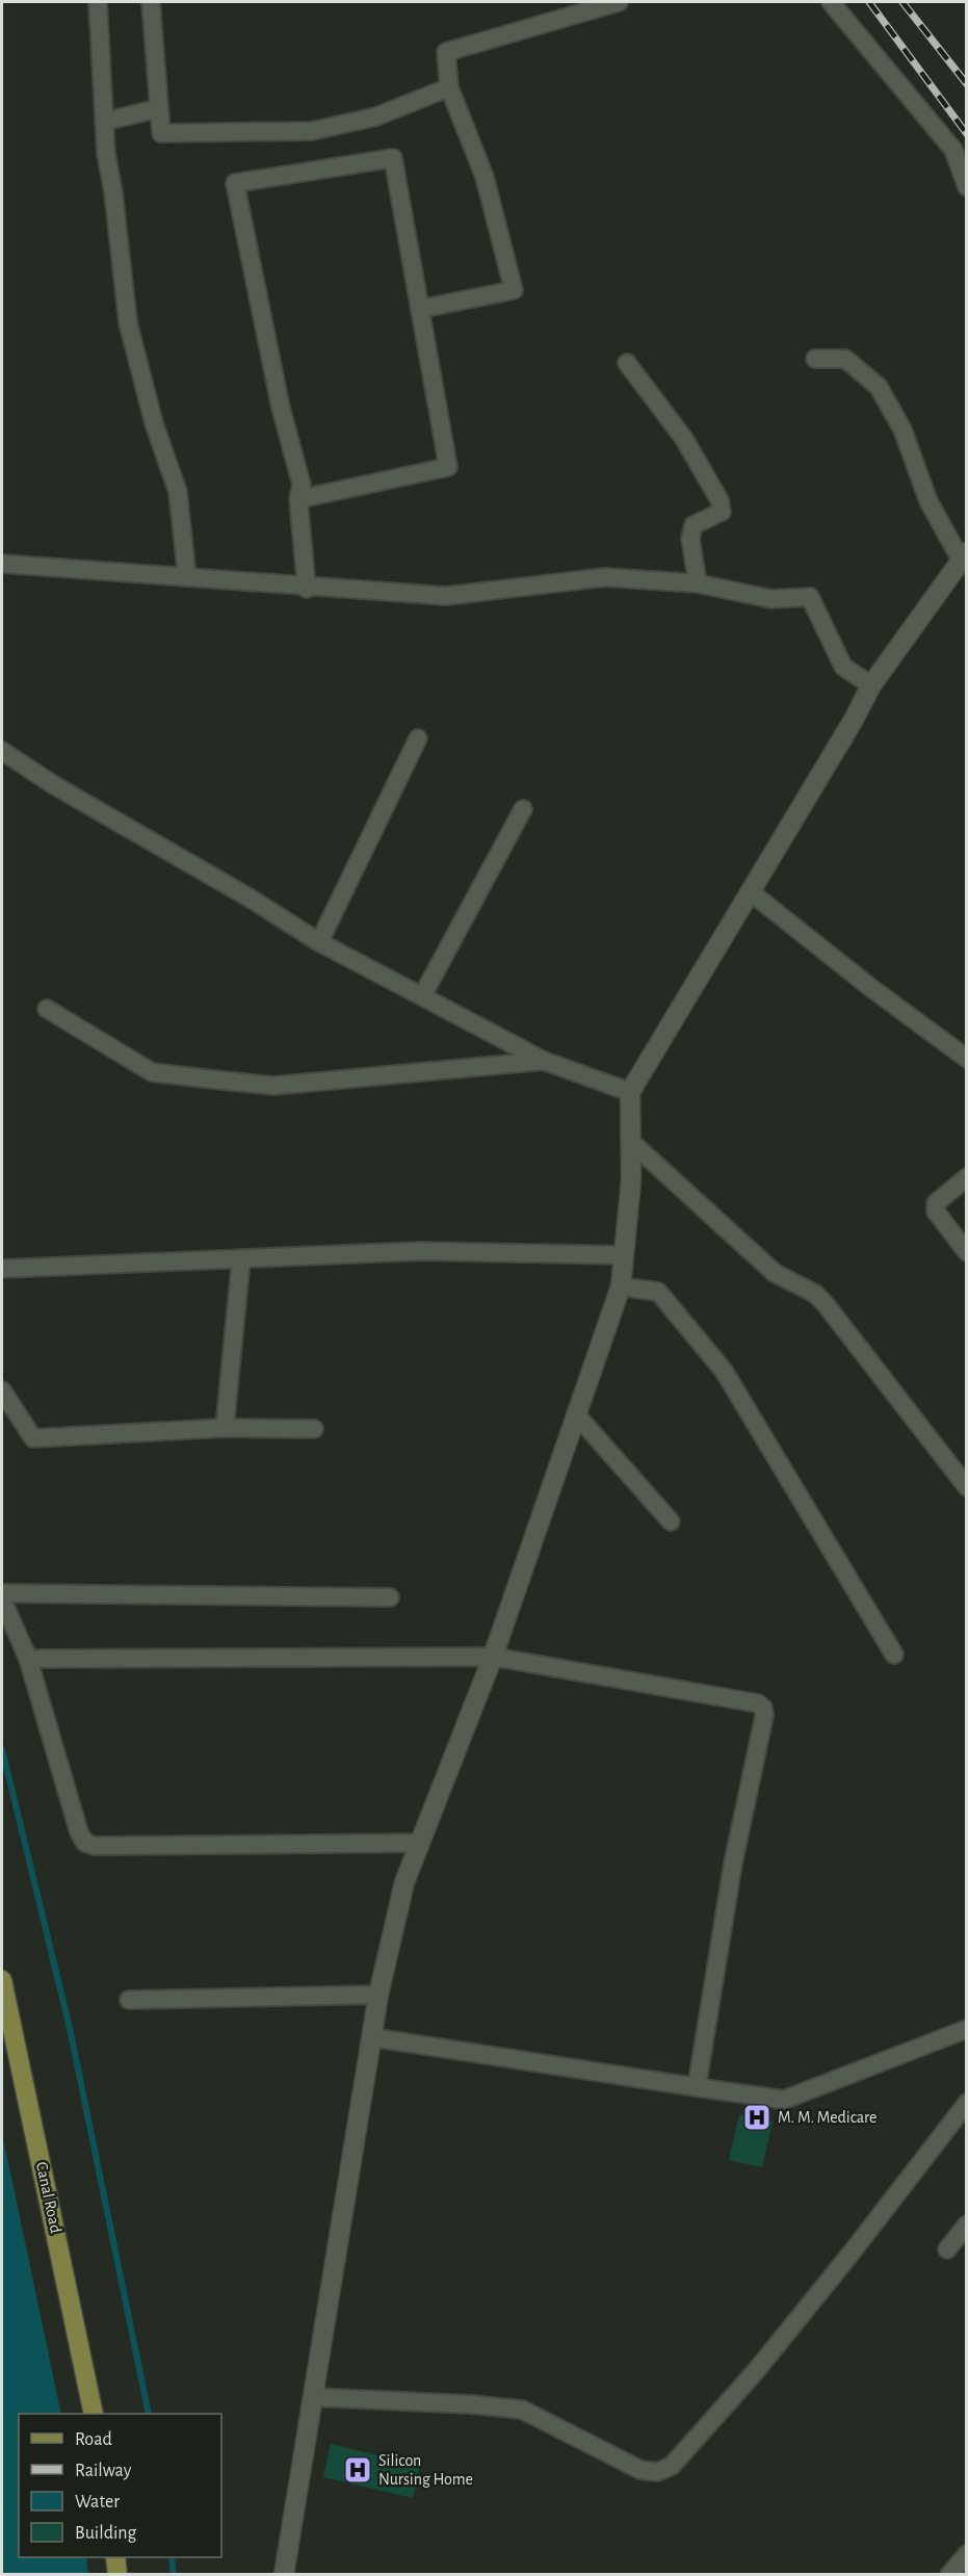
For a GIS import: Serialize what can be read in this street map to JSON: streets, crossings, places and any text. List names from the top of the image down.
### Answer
{
  "streets": {
    "main road": ["Canal Road"]
  },
  "places": {
    "hospital": ["M. M. Medicare", "Silicon Nursing Home"]
  },
  "legend": [
    "Road",
    "Railway",
    "Water",
    "Building"
  ]
}
